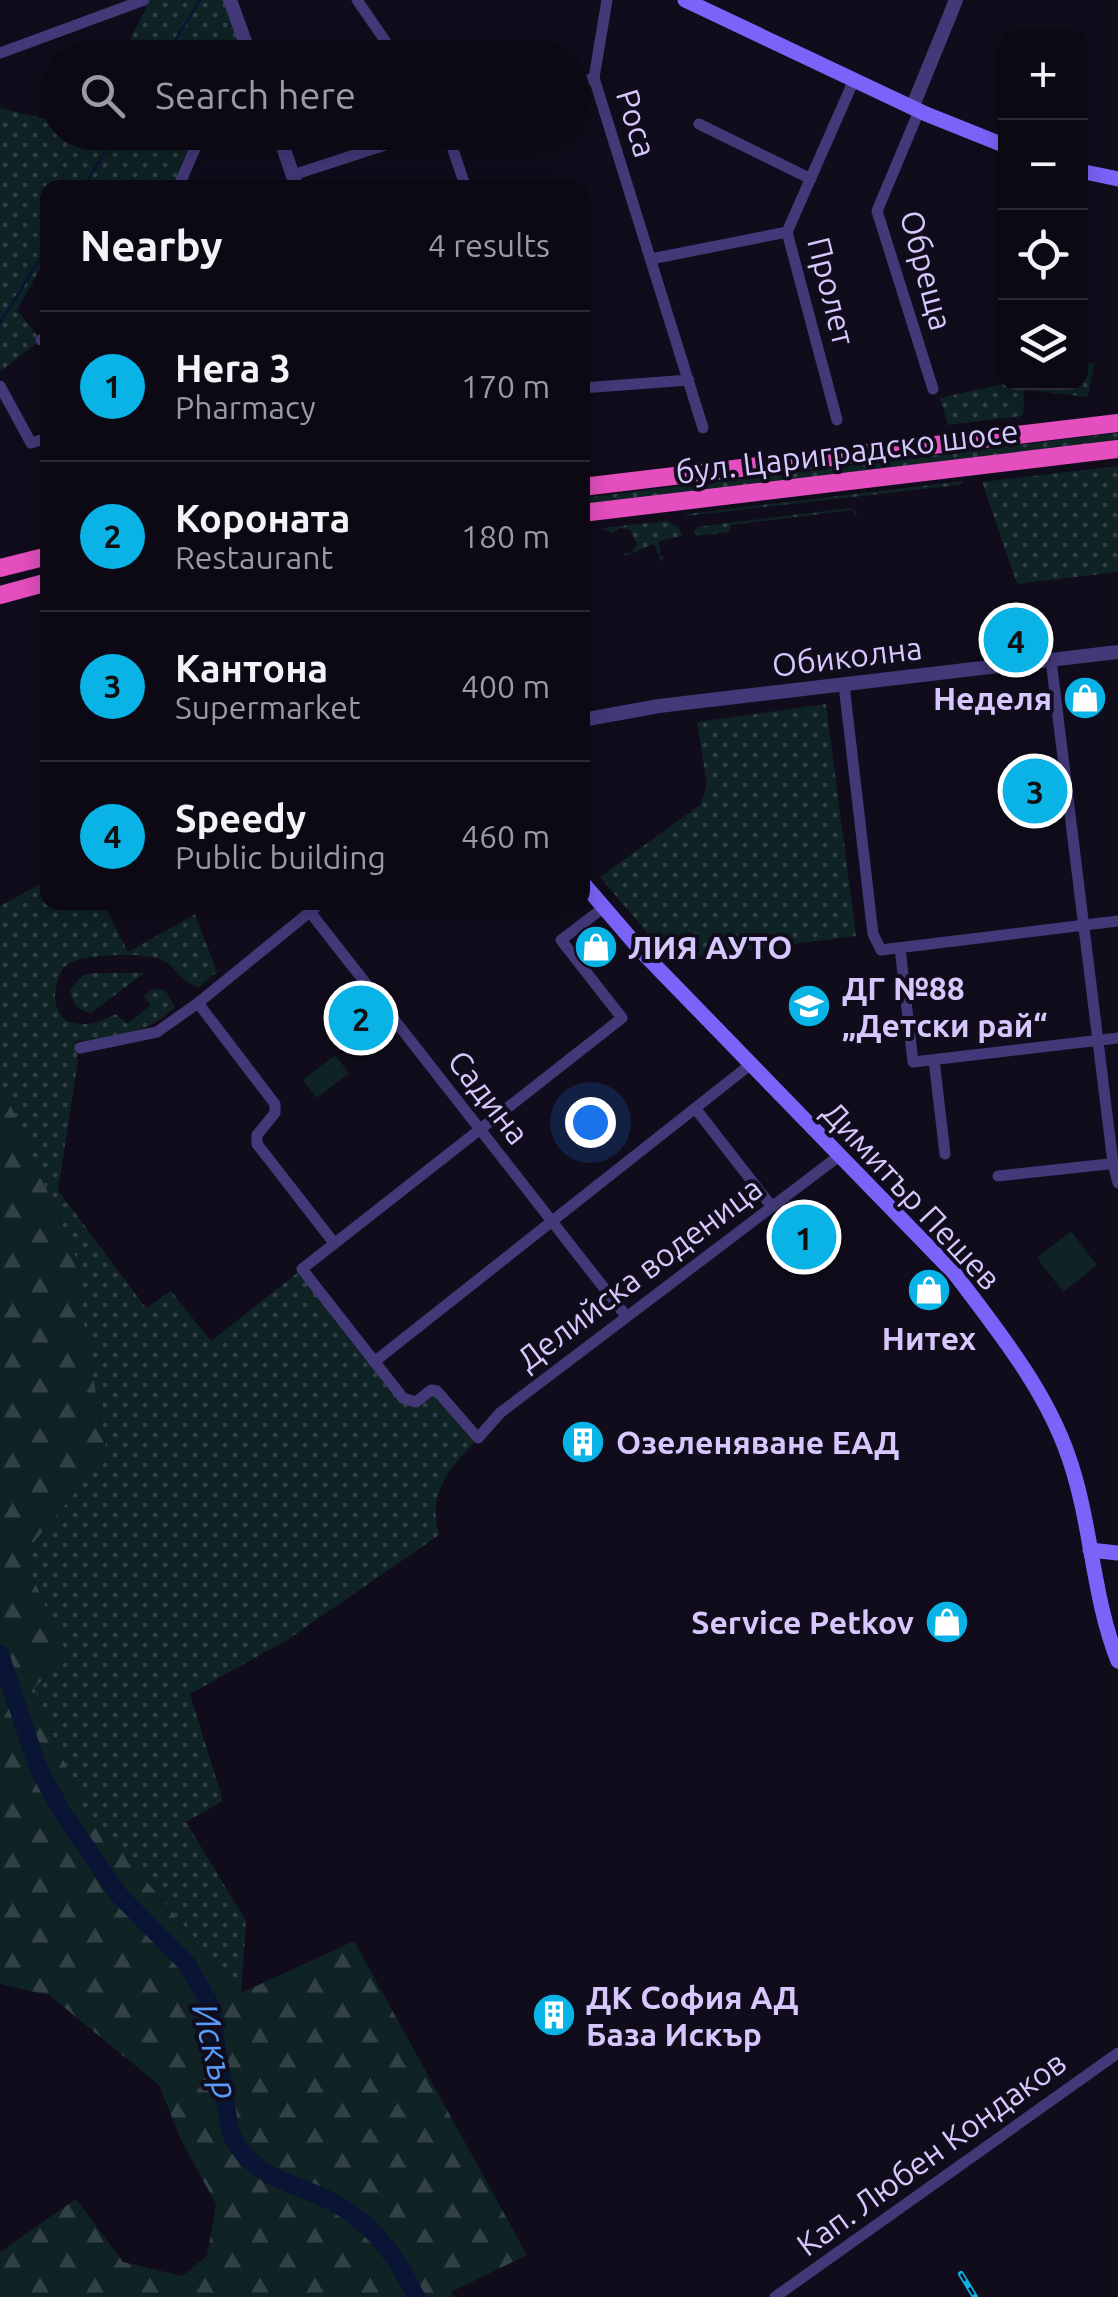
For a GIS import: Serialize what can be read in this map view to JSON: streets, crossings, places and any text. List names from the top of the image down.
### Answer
{
  "streets": {
    "highway": ["бул. Цариградско шосе"],
    "main road": ["Димитър Пешев"],
    "street": [
      "Роса",
      "Обреща",
      "Пролет",
      "Обиколна",
      "Садина",
      "Делийска воденица",
      "Кап. Любен Кондаков"
    ]
  },
  "crossings": [
    ["Садина", "Делийска воденица"],
    ["Димитър Пешев", "Делийска воденица"]
  ],
  "water": ["Искър"],
  "places": {
    "shop": [
      "Неделя",
      "ЛИЯ АУТО",
      "Нитех",
      "Service Petkov"
    ],
    "school or university": ["ДГ №88 „Детски рай“"],
    "building": ["Озеленяване ЕАД", "ДК София АД База Искър"]
  },
  "page": {
    "map_buttons": ["+", "−"],
    "search": "Search here",
    "heading": ["Nearby", "4 results"],
    "list": [
      {
        "mark": "1",
        "name": "Hera 3",
        "note": "Pharmacy",
        "value": "170 m"
      },
      {
        "mark": "2",
        "name": "Короната",
        "note": "Restaurant",
        "value": "180 m"
      },
      {
        "mark": "3",
        "name": "Кантона",
        "note": "Supermarket",
        "value": "400 m"
      },
      {
        "mark": "4",
        "name": "Speedy",
        "note": "Public building",
        "value": "460 m"
      }
    ],
    "pins": [
      "4",
      "3",
      "2",
      "1"
    ]
  }
}
